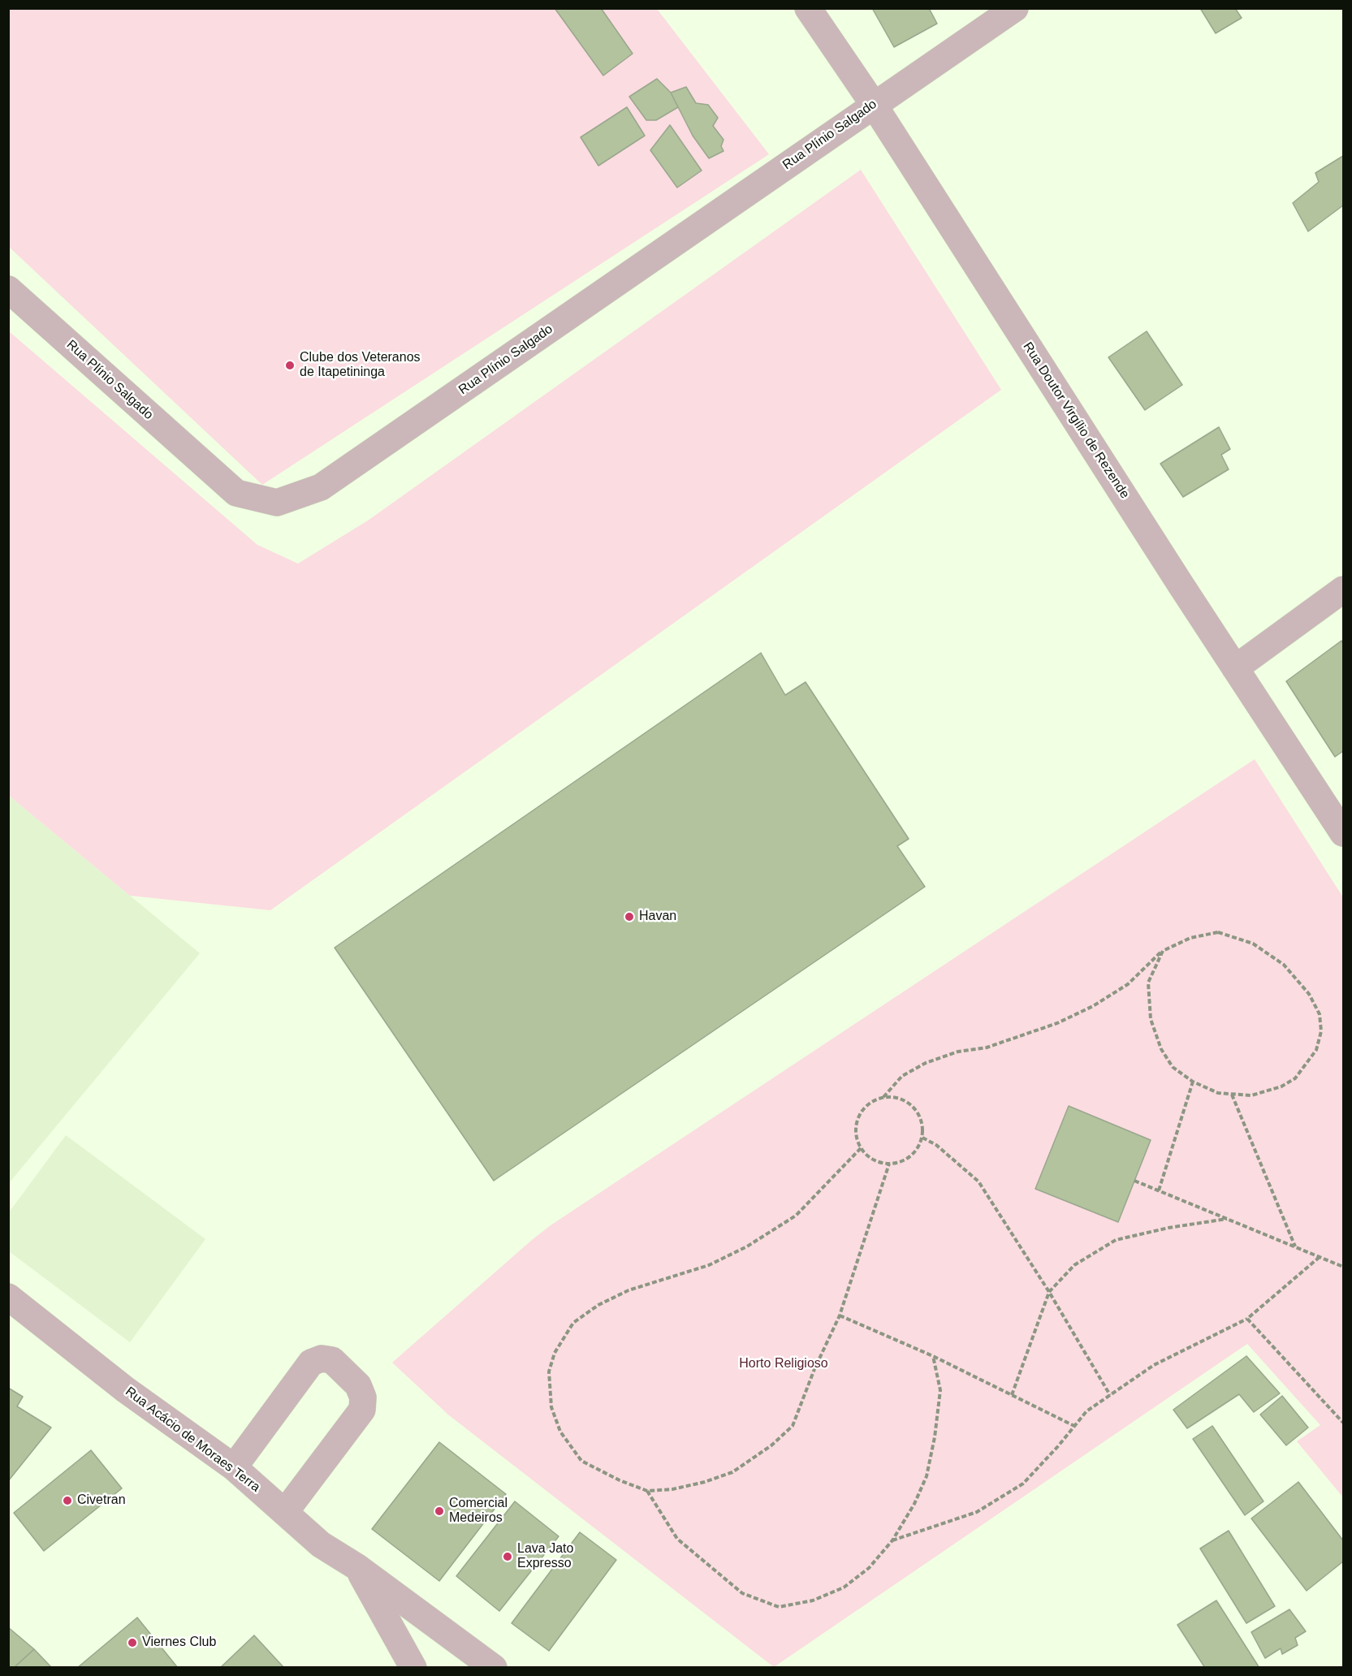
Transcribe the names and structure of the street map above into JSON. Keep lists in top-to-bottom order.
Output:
{
  "streets": {
    "street": ["Rua Plínio Salgado", "Rua Doutor Virgílio de Rezende", "Rua Acácio de Moraes Terra"]
  },
  "crossings": [
    ["Rua Plínio Salgado", "Rua Doutor Virgílio de Rezende"]
  ],
  "parks": ["Horto Religioso"],
  "places": [
    "Clube dos Veteranos de Itapetininga",
    "Havan",
    "Civetran",
    "Comercial Medeiros",
    "Lava Jato Expresso",
    "Viernes Club"
  ]
}
